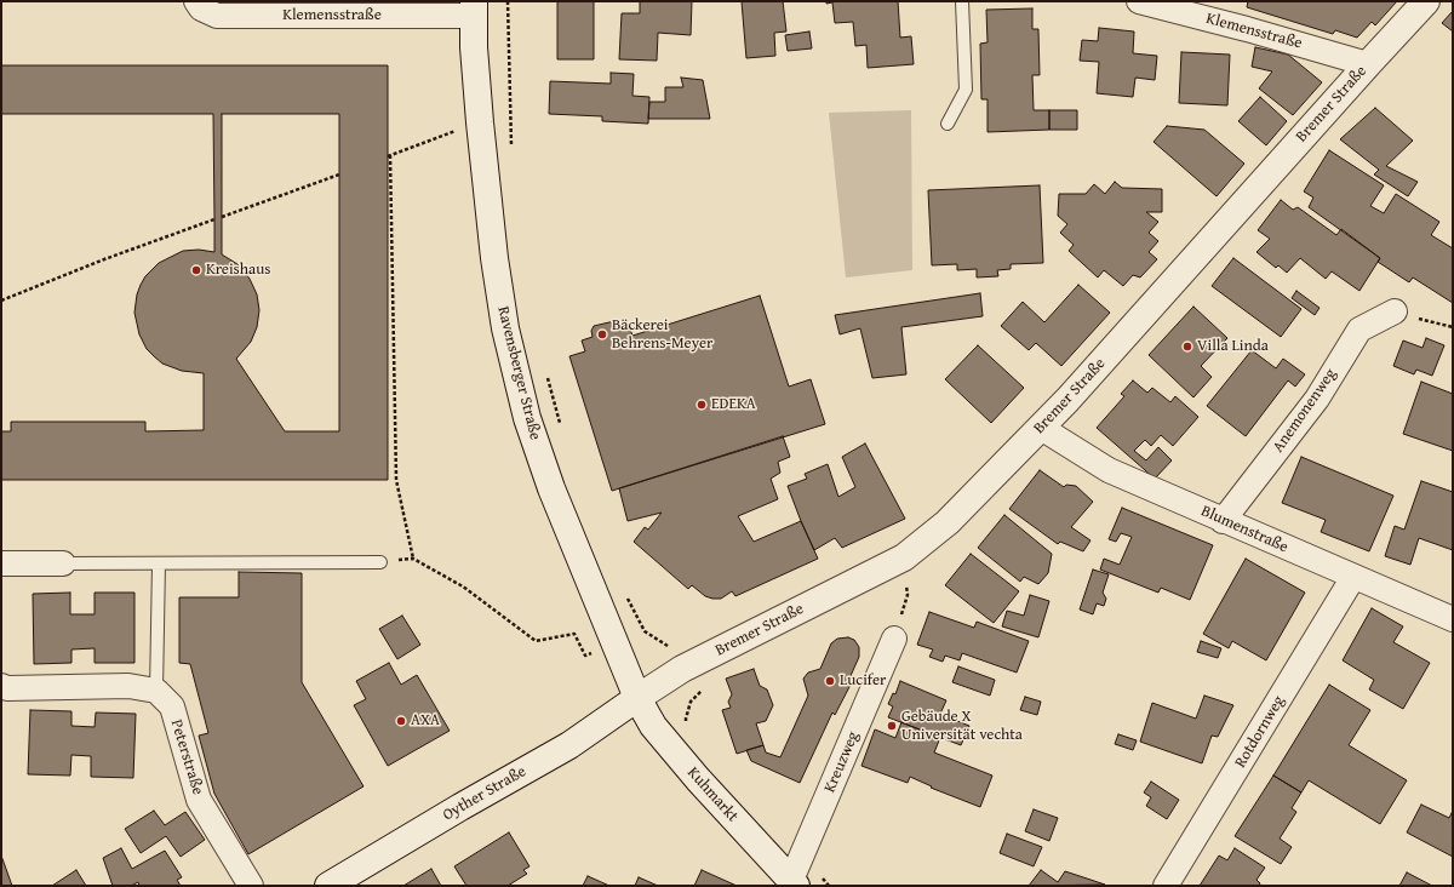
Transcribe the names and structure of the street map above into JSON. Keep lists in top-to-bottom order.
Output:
{
  "streets": {
    "main road": [
      "Bremer Straße",
      "Ravensberger Straße",
      "Oyther Straße",
      "Kuhmarkt"
    ],
    "street": [
      "Klemensstraße",
      "Anemonenweg",
      "Blumenstraße",
      "Rotdornweg",
      "Peterstraße",
      "Kreuzweg"
    ]
  },
  "crossings": [
    ["Klemensstraße", "Bremer Straße"],
    ["Klemensstraße", "Ravensberger Straße"],
    ["Bremer Straße", "Ravensberger Straße"],
    ["Bremer Straße", "Blumenstraße"],
    ["Bremer Straße", "Oyther Straße"],
    ["Bremer Straße", "Kuhmarkt"],
    ["Ravensberger Straße", "Oyther Straße"],
    ["Ravensberger Straße", "Kuhmarkt"],
    ["Anemonenweg", "Blumenstraße"],
    ["Blumenstraße", "Rotdornweg"],
    ["Kreuzweg", "Kuhmarkt"],
    ["Oyther Straße", "Kuhmarkt"]
  ],
  "places": [
    "Kreishaus",
    "Bäckerei Behrens-Meyer",
    "Villa Linda",
    "EDEKA",
    "Lucifer",
    "AXA",
    "Gebäude X Universität vechta"
  ]
}
